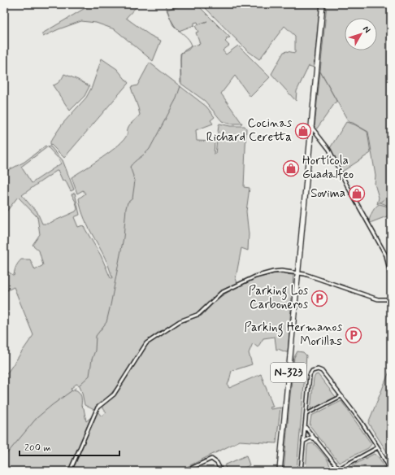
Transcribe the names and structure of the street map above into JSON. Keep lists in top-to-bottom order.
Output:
{
  "streets": {
    "highway": ["N-323"]
  },
  "places": {
    "shop": ["Cocinas Richard Ceretta", "Hortícola Guadalfeo", "Sovima"],
    "parking": ["Parking Los Carboneros", "Parking Hermanos Morillas"]
  },
  "scale_bar": "200 m",
  "north": "top right"
}
